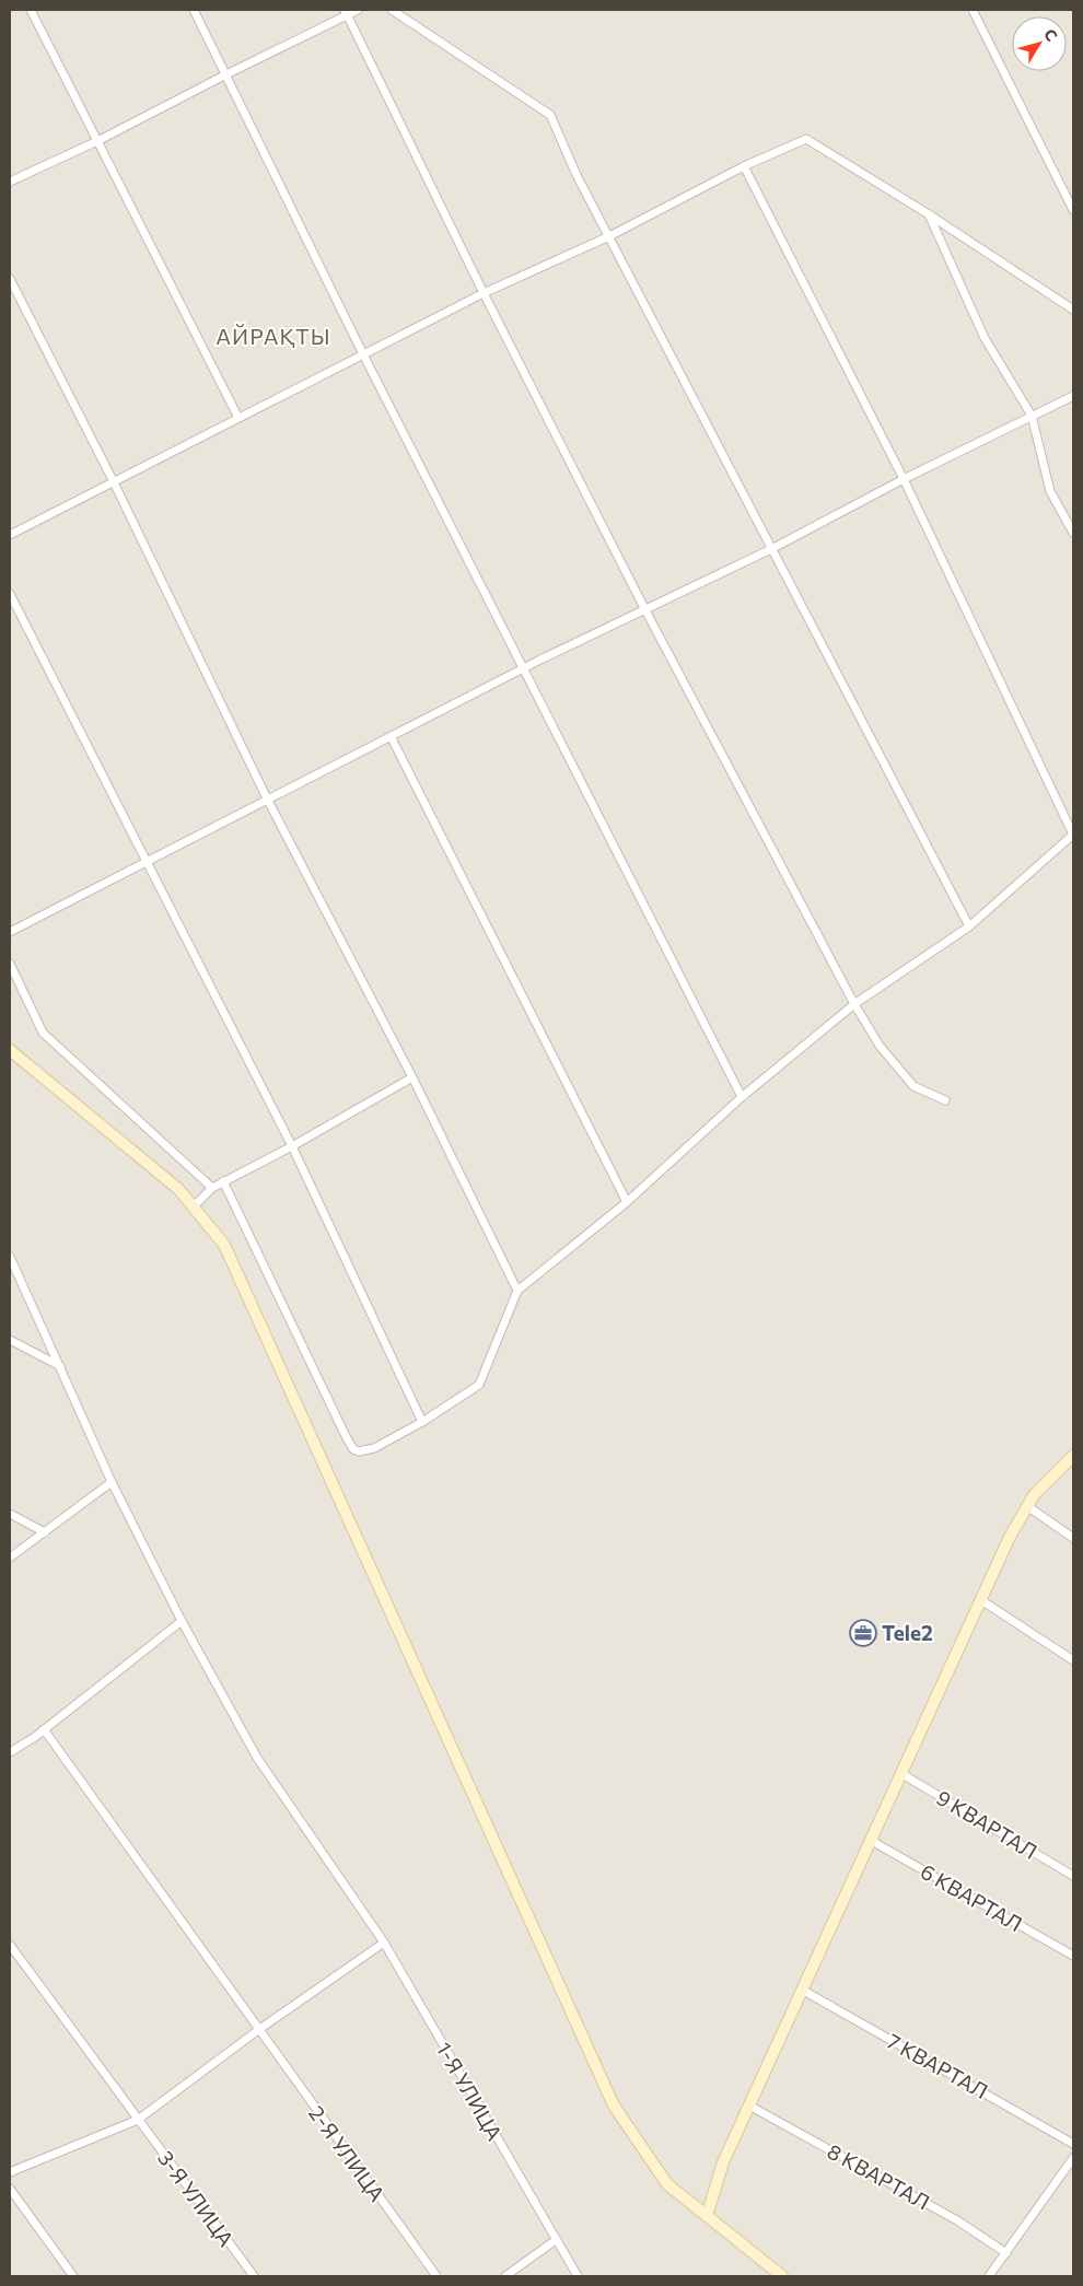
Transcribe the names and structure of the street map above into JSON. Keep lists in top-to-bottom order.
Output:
{
  "streets": {
    "street": [
      "9 КВАРТАЛ",
      "6 КВАРТАЛ",
      "7 КВАРТАЛ",
      "1-Я УЛИЦА",
      "2-Я УЛИЦА",
      "8 КВАРТАЛ",
      "3-Я УЛИЦА"
    ]
  },
  "districts": ["АЙРАҚТЫ"],
  "places": {
    "office": ["Tele2"]
  },
  "north": "top right"
}
